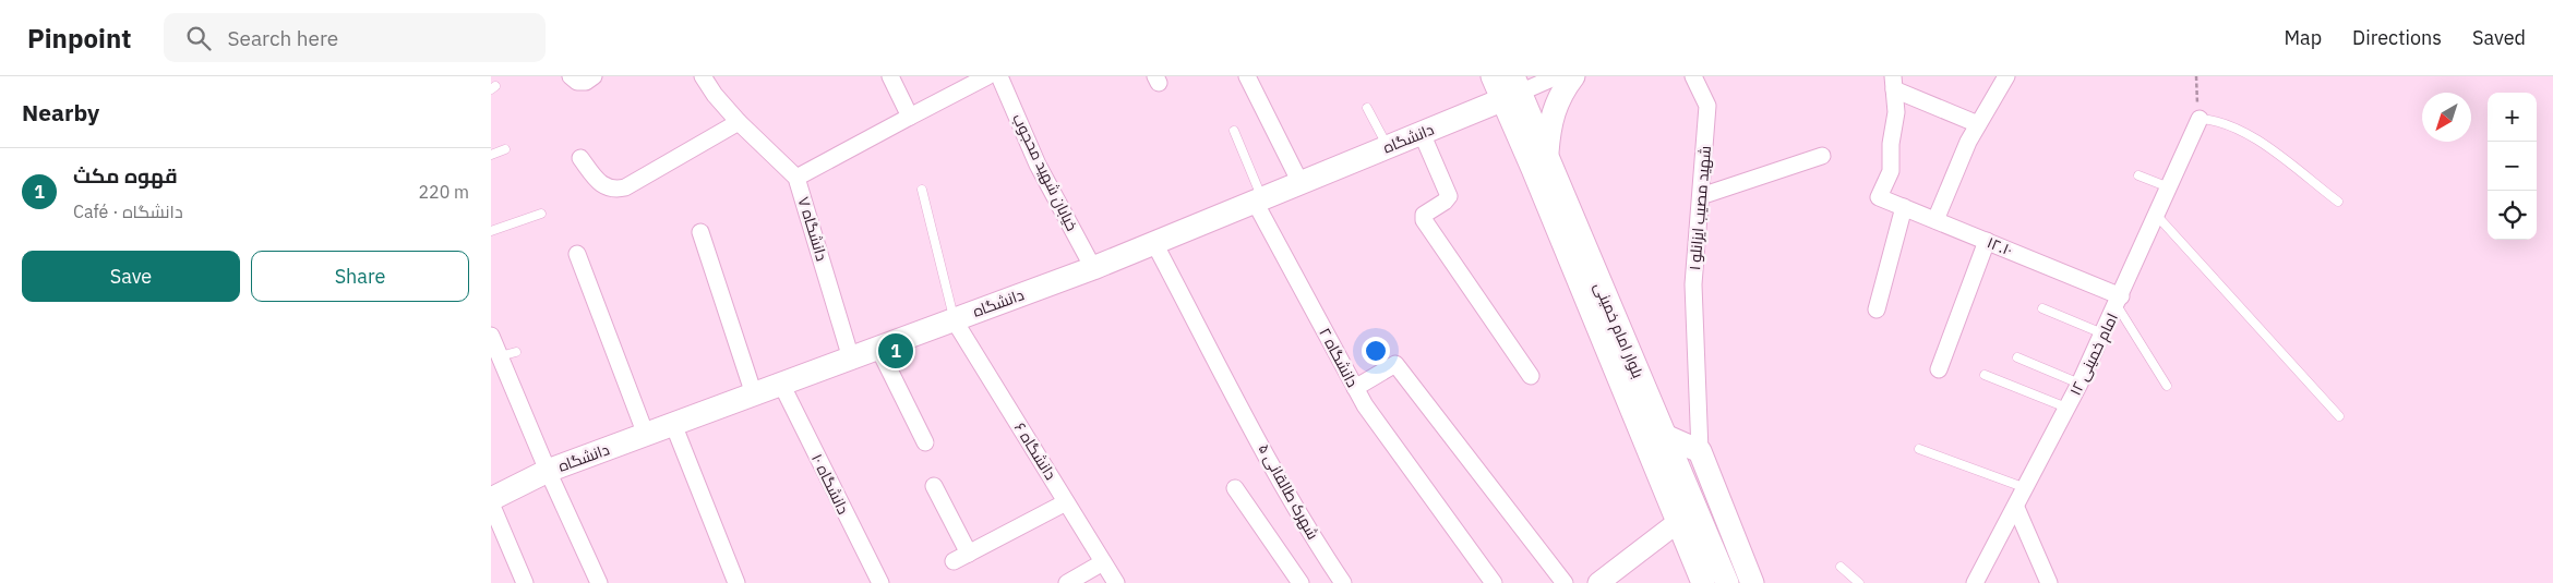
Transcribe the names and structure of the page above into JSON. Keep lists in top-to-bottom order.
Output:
{
  "streets": {
    "main road": ["دانشگاه", "بلوار امام خمینی"],
    "street": [
      "خیابان شهید محجوب",
      "شهید مصیب ایزانلو ۱",
      "دانشگاه ۷",
      "۱۲.۱۰",
      "امام خمینی ۱۲",
      "دانشگاه ۲",
      "دانشگاه ۶",
      "دانشگاه ۱۰",
      "شهرک طالقانی ۵"
    ]
  },
  "crossings": [
    ["دانشگاه", "خیابان شهید محجوب"],
    ["دانشگاه", "دانشگاه ۷"],
    ["دانشگاه", "بلوار امام خمینی"],
    ["دانشگاه", "دانشگاه ۲"],
    ["دانشگاه", "دانشگاه ۶"],
    ["دانشگاه", "دانشگاه ۱۰"],
    ["دانشگاه", "شهرک طالقانی ۵"],
    ["۱۲.۱۰", "امام خمینی ۱۲"]
  ],
  "north": "bottom left",
  "page": {
    "header": "Pinpoint",
    "search": "Search here",
    "nav": ["Map", "Directions", "Saved"],
    "heading": "Nearby",
    "map_buttons": ["+", "−"],
    "list": [
      {
        "mark": "1",
        "name": "قهوه مکث",
        "note": "Café · دانشگاه",
        "value": "220 m"
      }
    ],
    "buttons": ["Save", "Share"],
    "pins": "1"
  }
}
